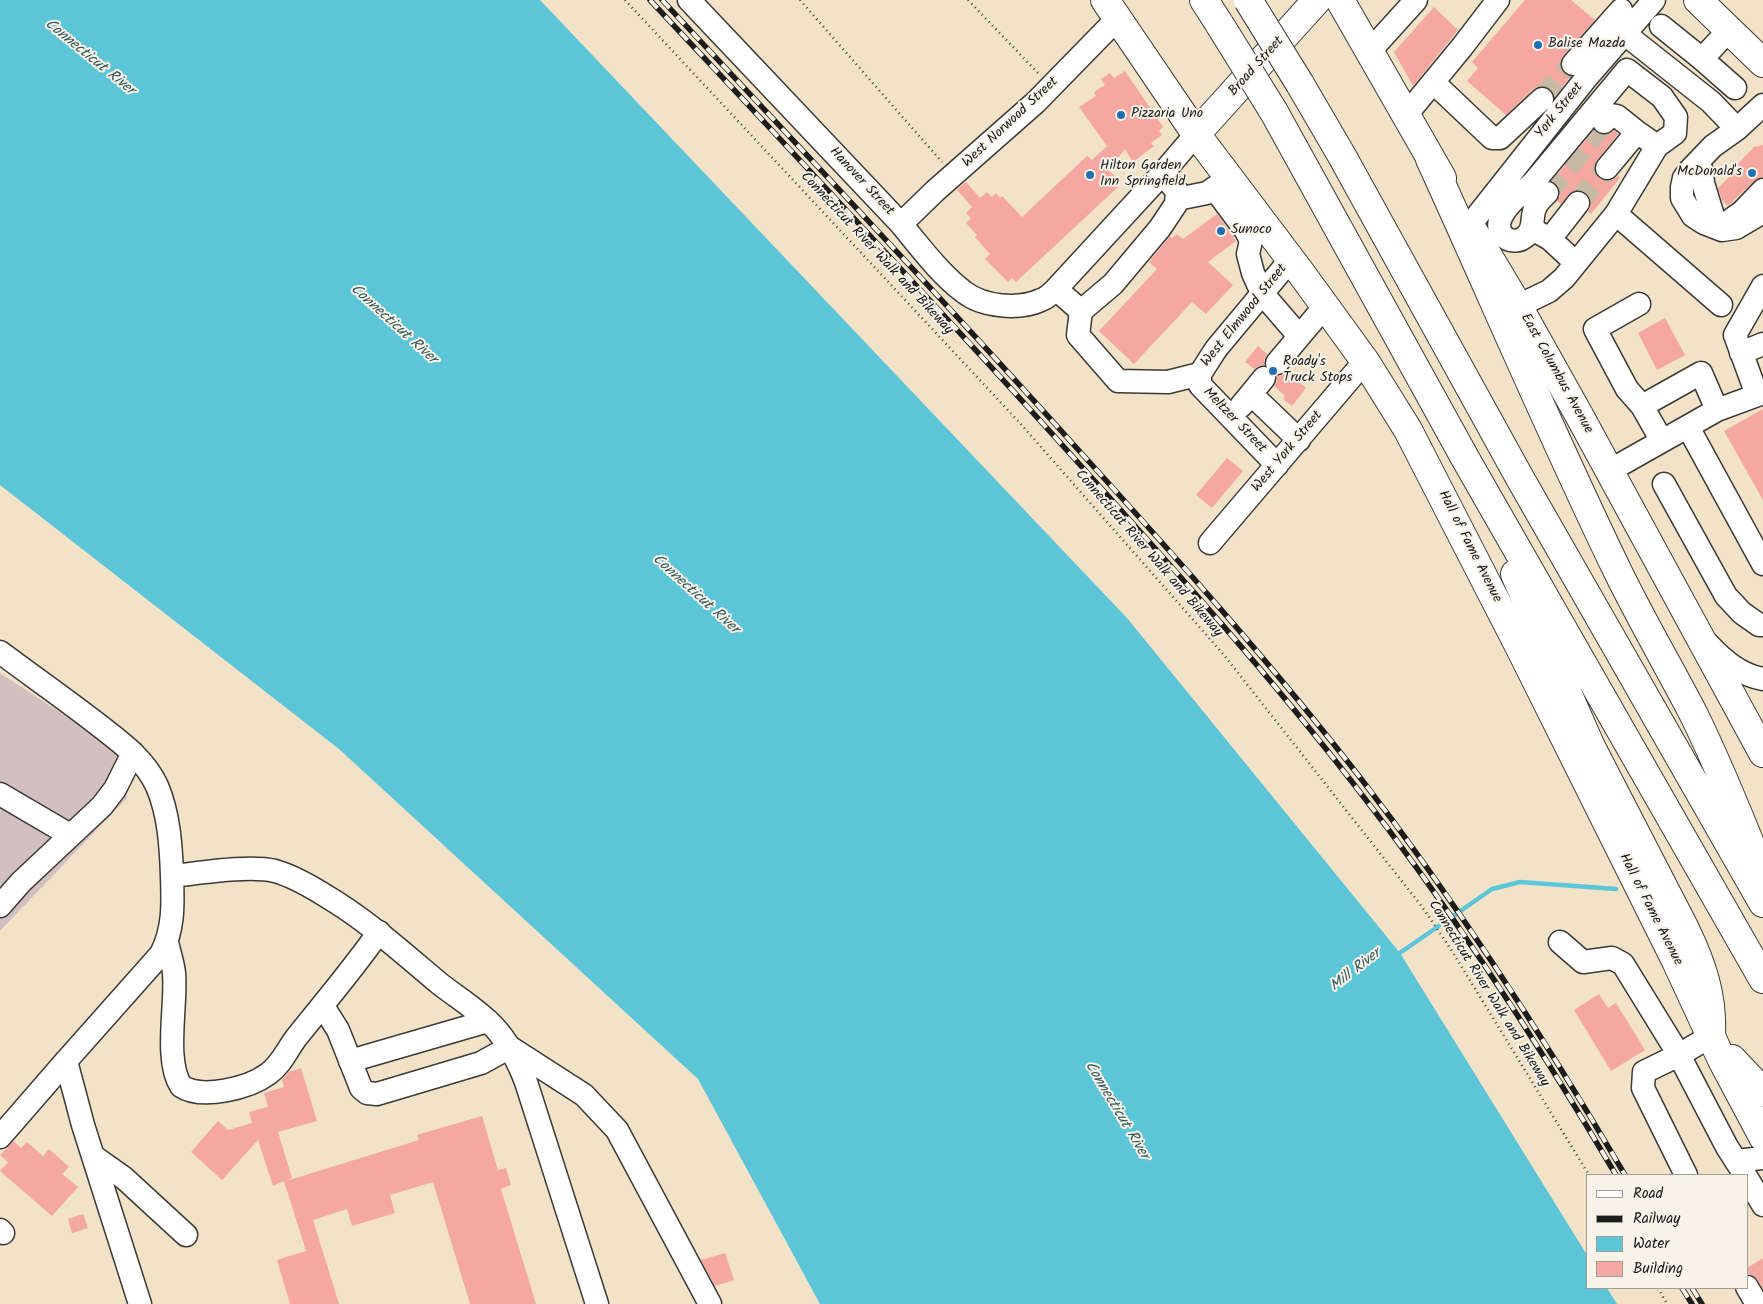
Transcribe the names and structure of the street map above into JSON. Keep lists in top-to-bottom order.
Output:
{
  "streets": {
    "main road": ["Broad Street", "East Columbus Avenue", "Hall of Fame Avenue"],
    "street": [
      "York Street",
      "West Norwood Street",
      "Hanover Street",
      "West Elmwood Street",
      "Meltzer Street",
      "West York Street"
    ],
    "path": ["Connecticut River Walk and Bikeway"]
  },
  "crossings": [
    ["Broad Street", "Hanover Street"],
    ["Broad Street", "Hall of Fame Avenue"],
    ["York Street", "East Columbus Avenue"],
    ["West Norwood Street", "Hanover Street"],
    ["West Norwood Street", "Hall of Fame Avenue"],
    ["Hanover Street", "Hall of Fame Avenue"],
    ["West Elmwood Street", "Meltzer Street"],
    ["West Elmwood Street", "Hall of Fame Avenue"],
    ["Meltzer Street", "West York Street"],
    ["West York Street", "Hall of Fame Avenue"]
  ],
  "water": ["Connecticut River", "Mill River"],
  "places": [
    "Balise Mazda",
    "Pizzaria Uno",
    "McDonald's",
    "Hilton Garden Inn Springfield",
    "Sunoco",
    "Roady's Truck Stops"
  ],
  "legend": [
    "Road",
    "Railway",
    "Water",
    "Building"
  ]
}
